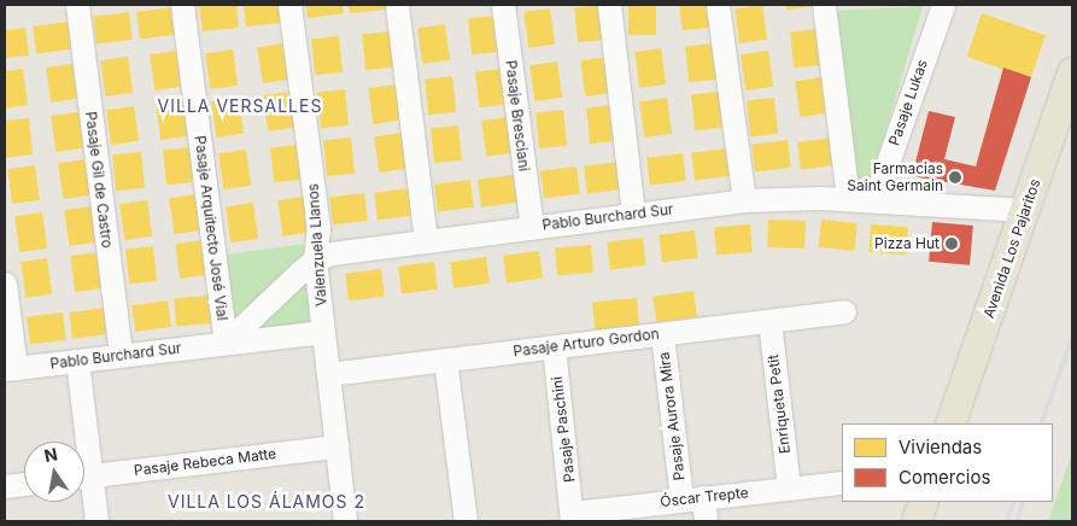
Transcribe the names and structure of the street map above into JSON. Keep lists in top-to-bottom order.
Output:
{
  "streets": {
    "main road": ["Avenida Los Pajaritos"],
    "street": [
      "Pasaje Lukas",
      "Pasaje Bresciani",
      "Pasaje Gil de Castro",
      "Pablo Burchard Sur",
      "Pasaje Arquitecto José Vial",
      "Valenzuela Llanos",
      "Pasaje Arturo Gordon",
      "Enriqueta Petit",
      "Pasaje Aurora Mira",
      "Pasaje Paschini",
      "Pasaje Rebeca Matte",
      "Óscar Trepte"
    ]
  },
  "crossings": [
    ["Pasaje Lukas", "Pablo Burchard Sur"],
    ["Pasaje Bresciani", "Pablo Burchard Sur"],
    ["Pasaje Gil de Castro", "Pablo Burchard Sur"],
    ["Pablo Burchard Sur", "Pasaje Arquitecto José Vial"],
    ["Pablo Burchard Sur", "Valenzuela Llanos"],
    ["Pablo Burchard Sur", "Avenida Los Pajaritos"],
    ["Valenzuela Llanos", "Pasaje Arturo Gordon"],
    ["Valenzuela Llanos", "Pasaje Rebeca Matte"],
    ["Pasaje Arturo Gordon", "Enriqueta Petit"],
    ["Pasaje Arturo Gordon", "Pasaje Aurora Mira"],
    ["Pasaje Arturo Gordon", "Pasaje Paschini"],
    ["Enriqueta Petit", "Óscar Trepte"],
    ["Pasaje Aurora Mira", "Óscar Trepte"],
    ["Pasaje Paschini", "Óscar Trepte"]
  ],
  "districts": ["VILLA VERSALLES", "VILLA LOS ÁLAMOS 2"],
  "places": ["Farmacias Saint Germain", "Pizza Hut"],
  "legend": ["Viviendas", "Comercios"],
  "north": "top"
}
